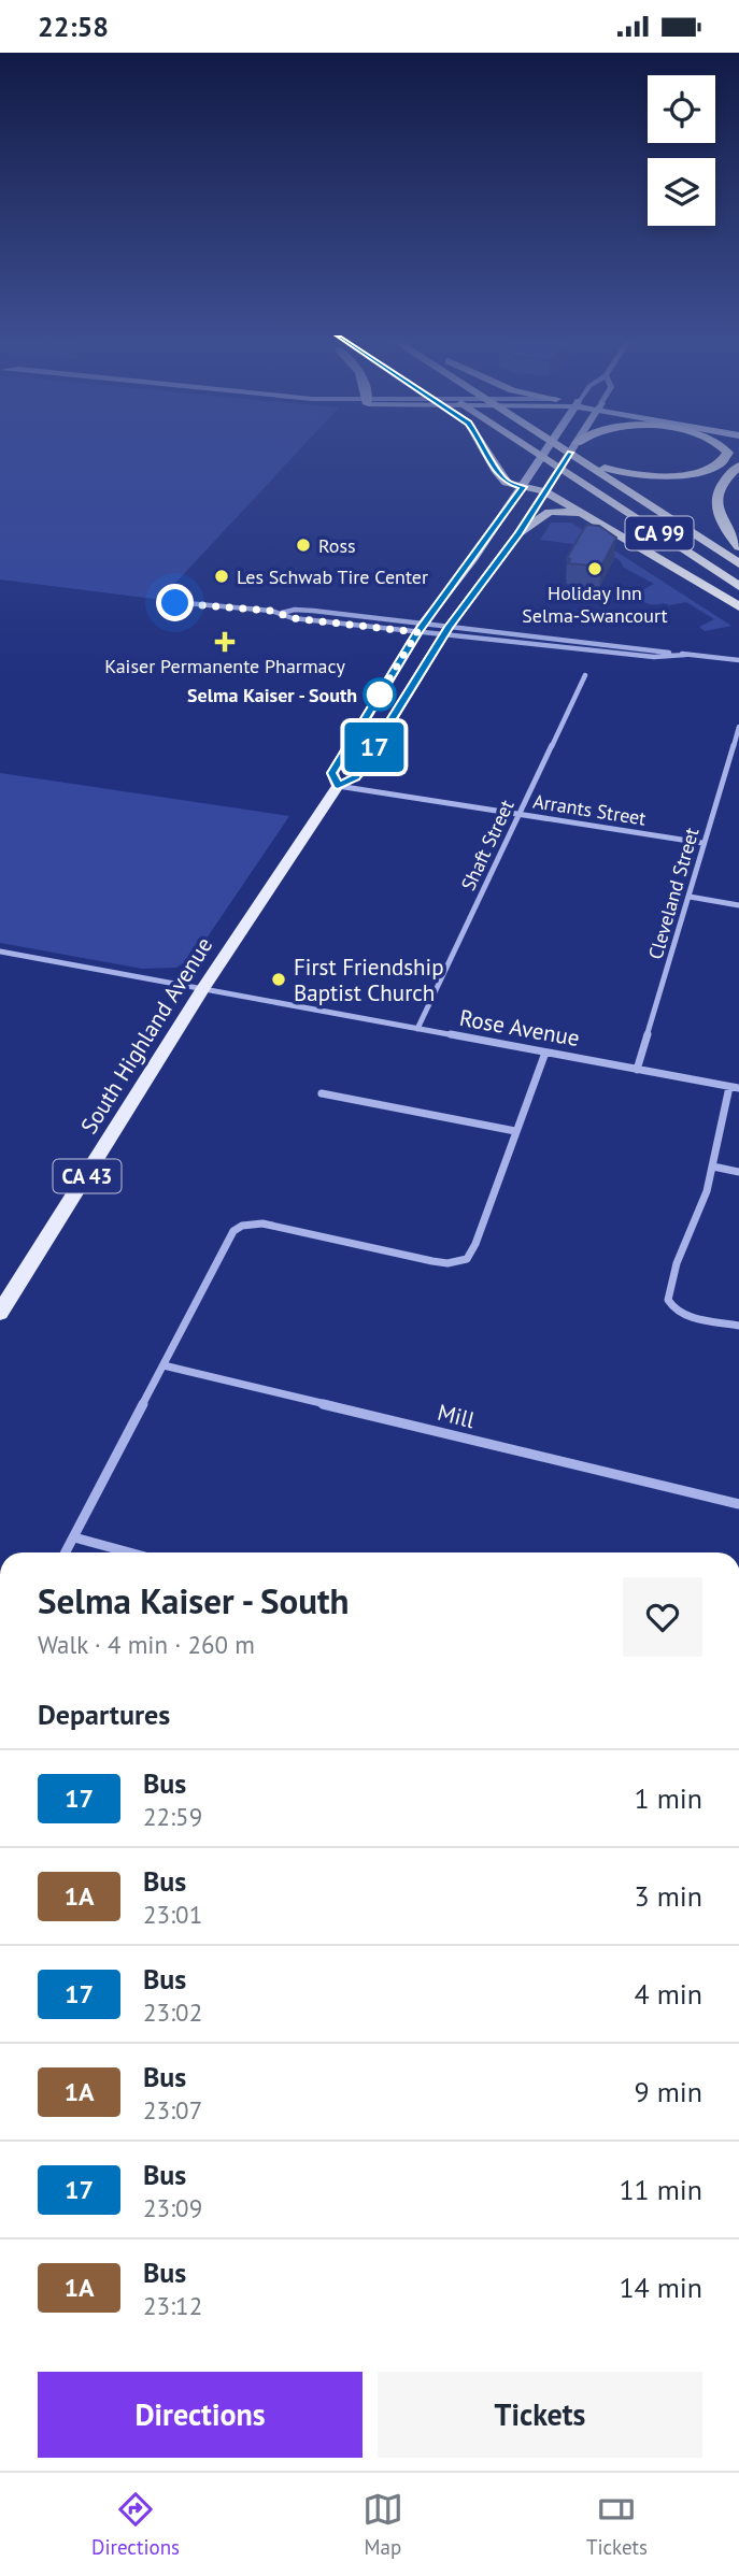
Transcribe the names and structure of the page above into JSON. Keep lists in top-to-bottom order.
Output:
{
  "streets": {
    "highway": ["CA 99"],
    "main road": ["South Highland Avenue", "CA 43"],
    "street": [
      "Arrants Street",
      "Shaft Street",
      "Cleveland Street",
      "Rose Avenue",
      "Mill"
    ]
  },
  "crossings": [
    ["Arrants Street", "Shaft Street"],
    ["Arrants Street", "Cleveland Street"],
    ["Arrants Street", "South Highland Avenue"],
    ["Shaft Street", "Rose Avenue"],
    ["Cleveland Street", "Rose Avenue"],
    ["Rose Avenue", "South Highland Avenue"],
    ["South Highland Avenue", "CA 43"]
  ],
  "places": {
    "other": [
      "Ross",
      "Holiday Inn Selma-Swancourt",
      "Les Schwab Tire Center",
      "Selma Kaiser - South",
      "First Friendship Baptist Church"
    ],
    "health": ["Kaiser Permanente Pharmacy"]
  },
  "lines": ["bus line 17"],
  "page": {
    "status": "22:58",
    "on_map": "17",
    "heading": [
      ["Selma Kaiser - South", "Walk · 4 min · 260 m"],
      "Departures"
    ],
    "list": [
      {
        "mark": "17",
        "name": "Bus",
        "note": "22:59",
        "value": "1 min"
      },
      {
        "mark": "1A",
        "name": "Bus",
        "note": "23:01",
        "value": "3 min"
      },
      {
        "mark": "17",
        "name": "Bus",
        "note": "23:02",
        "value": "4 min"
      },
      {
        "mark": "1A",
        "name": "Bus",
        "note": "23:07",
        "value": "9 min"
      },
      {
        "mark": "17",
        "name": "Bus",
        "note": "23:09",
        "value": "11 min"
      },
      {
        "mark": "1A",
        "name": "Bus",
        "note": "23:12",
        "value": "14 min"
      }
    ],
    "buttons": ["Directions", "Tickets"],
    "tabs": ["Directions", "Map", "Tickets"]
  }
}
